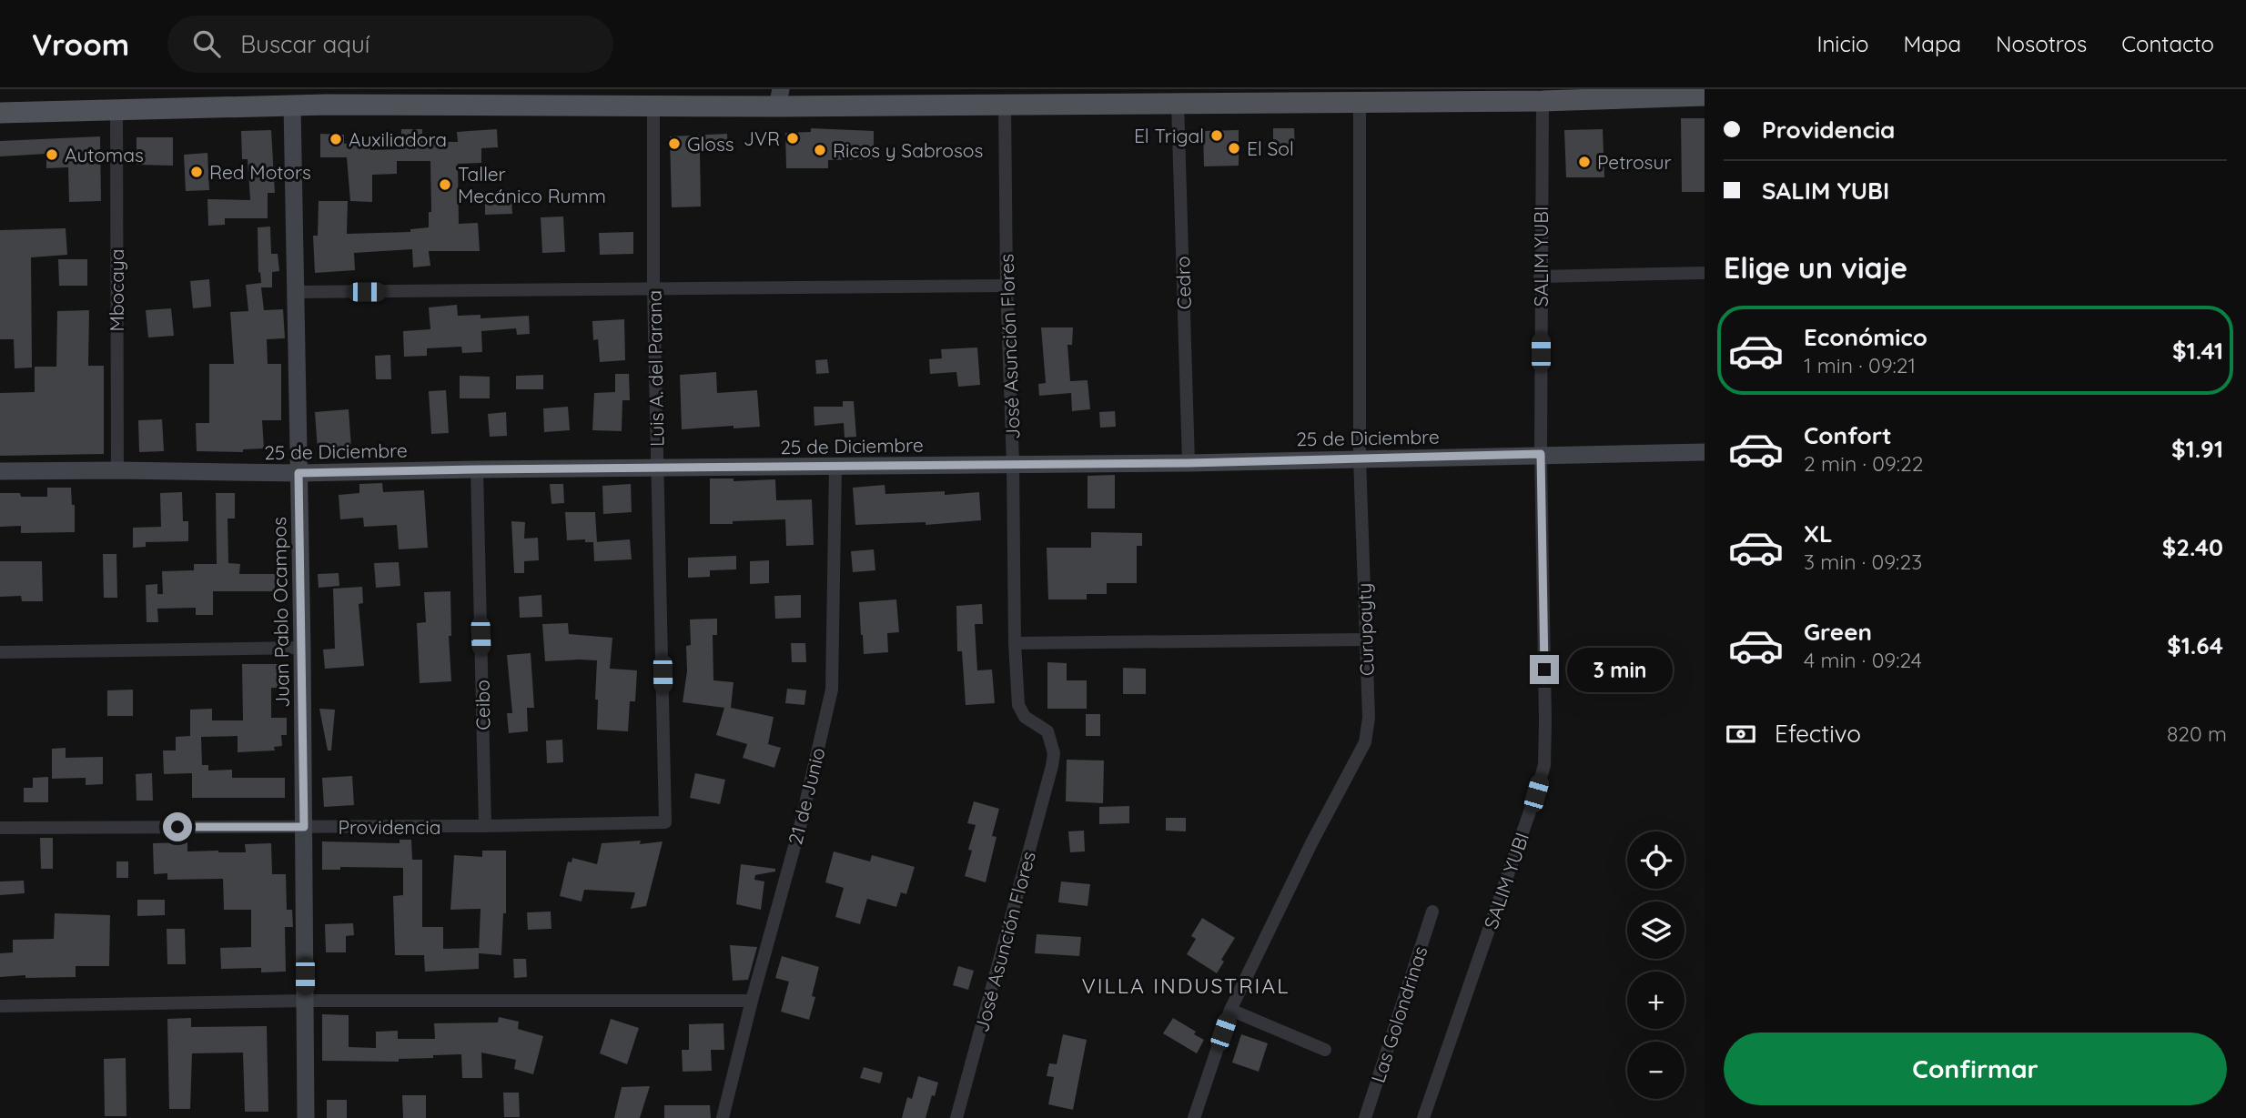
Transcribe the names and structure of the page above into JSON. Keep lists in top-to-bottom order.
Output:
{
  "streets": {
    "street": [
      "SALIM YUBI",
      "Cedro",
      "Mbocaya",
      "José Asunción Flores",
      "Luis A. del Parana",
      "25 de Diciembre",
      "Juan Pablo Ocampos",
      "Curupayty",
      "Ceibo",
      "21 de Junio",
      "Providencia",
      "Las Golondrinas"
    ]
  },
  "crossings": [
    ["SALIM YUBI", "25 de Diciembre"],
    ["Cedro", "25 de Diciembre"],
    ["Mbocaya", "25 de Diciembre"],
    ["José Asunción Flores", "25 de Diciembre"],
    ["Luis A. del Parana", "25 de Diciembre"],
    ["Luis A. del Parana", "Providencia"],
    ["25 de Diciembre", "Juan Pablo Ocampos"],
    ["25 de Diciembre", "Curupayty"],
    ["25 de Diciembre", "Ceibo"],
    ["25 de Diciembre", "21 de Junio"],
    ["Juan Pablo Ocampos", "Providencia"],
    ["Ceibo", "Providencia"]
  ],
  "districts": ["VILLA INDUSTRIAL"],
  "places": [
    "El Trigal",
    "JVR",
    "Auxiliadora",
    "Gloss",
    "El Sol",
    "Ricos y Sabrosos",
    "Automas",
    "Petrosur",
    "Red Motors",
    "Taller Mecánico Rumm"
  ],
  "page": {
    "header": "Vroom",
    "search": "Buscar aquí",
    "nav": [
      "Inicio",
      "Mapa",
      "Nosotros",
      "Contacto"
    ],
    "banner": ["Providencia", "SALIM YUBI"],
    "heading": "Elige un viaje",
    "list": [
      {
        "name": "Económico",
        "note": "1 min · 09:21",
        "value": "$1.41"
      },
      {
        "name": "Confort",
        "note": "2 min · 09:22",
        "value": "$1.91"
      },
      {
        "name": "XL",
        "note": "3 min · 09:23",
        "value": "$2.40"
      },
      {
        "name": "Green",
        "note": "4 min · 09:24",
        "value": "$1.64"
      }
    ],
    "bubble": "3 min",
    "pay": ["Efectivo", "820 m"],
    "map_buttons": ["+", "−"],
    "buttons": "Confirmar"
  }
}
